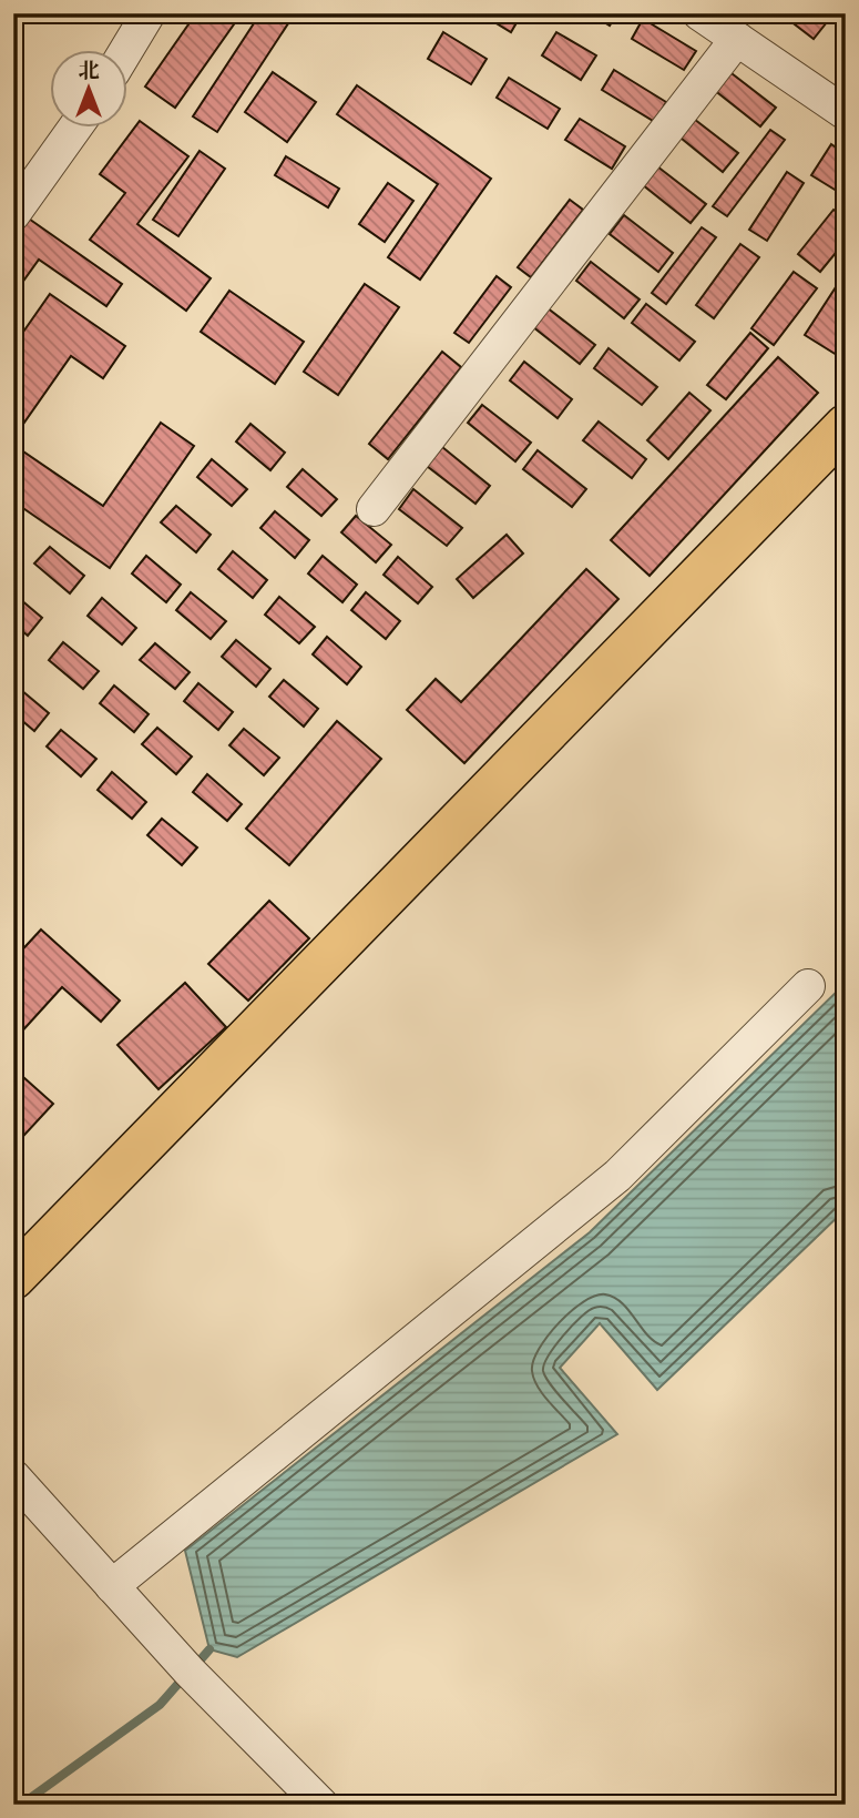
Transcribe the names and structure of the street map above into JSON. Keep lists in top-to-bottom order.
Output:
{
  "north": "top"
}
